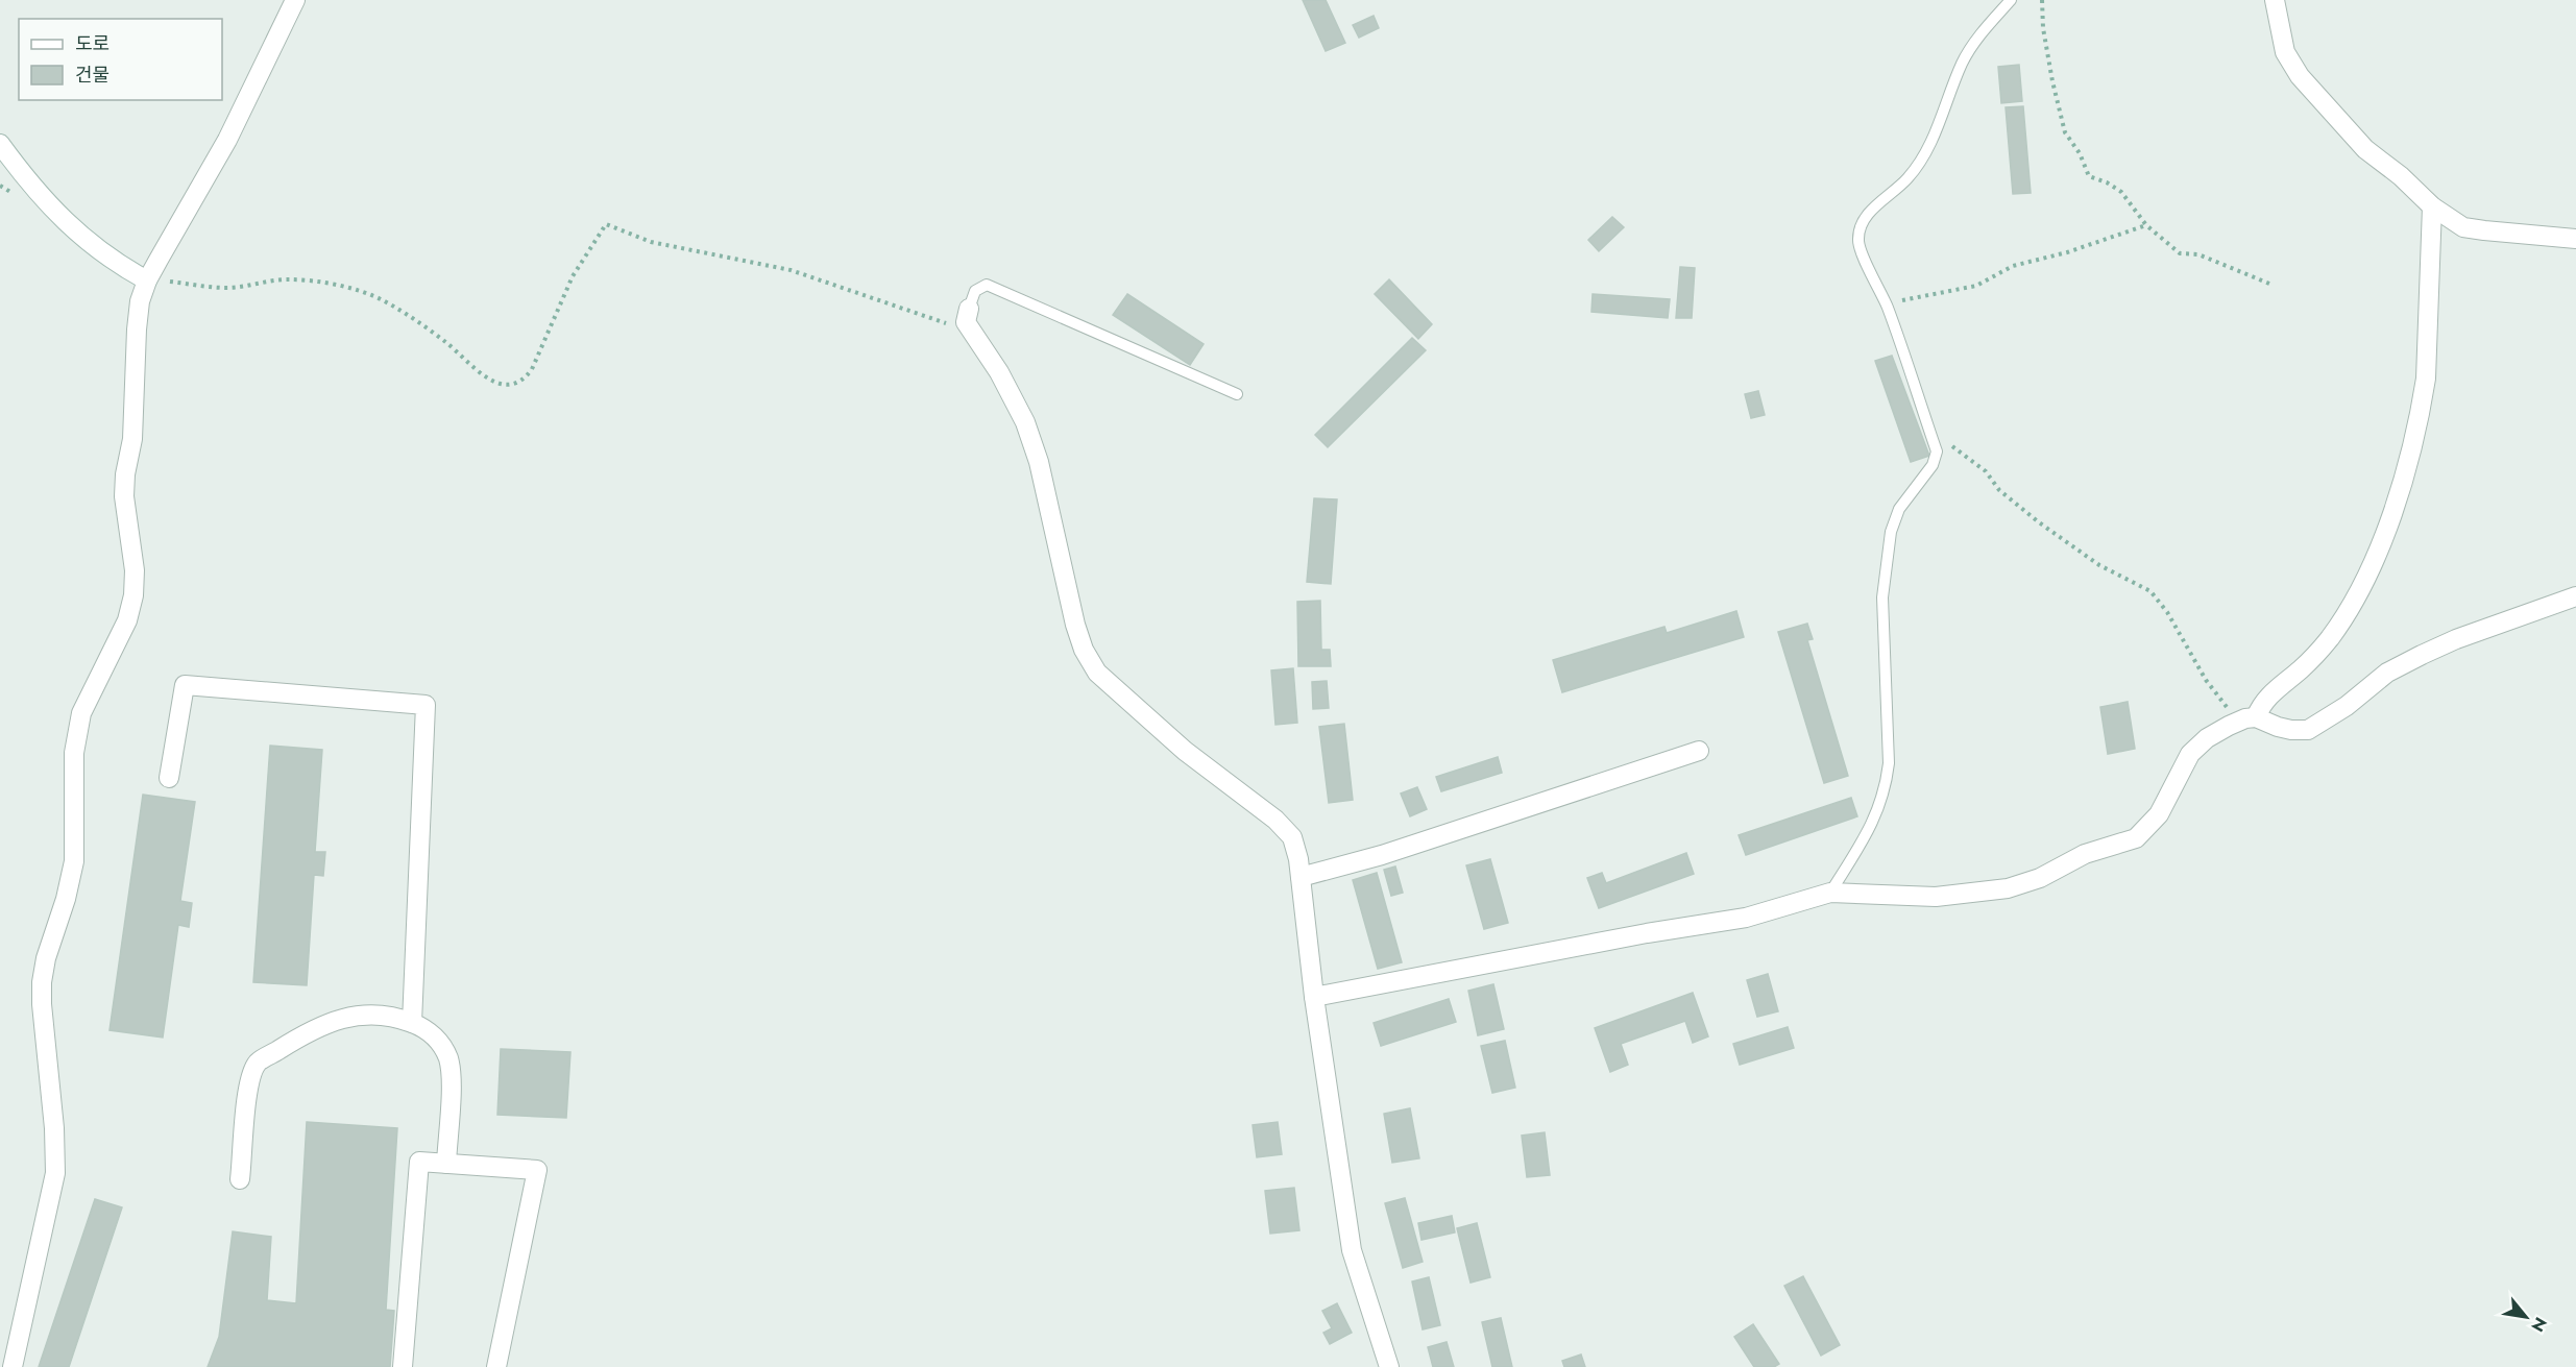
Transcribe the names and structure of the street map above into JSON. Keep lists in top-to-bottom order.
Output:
{
  "legend": ["도로", "건물"],
  "north": "bottom right"
}
